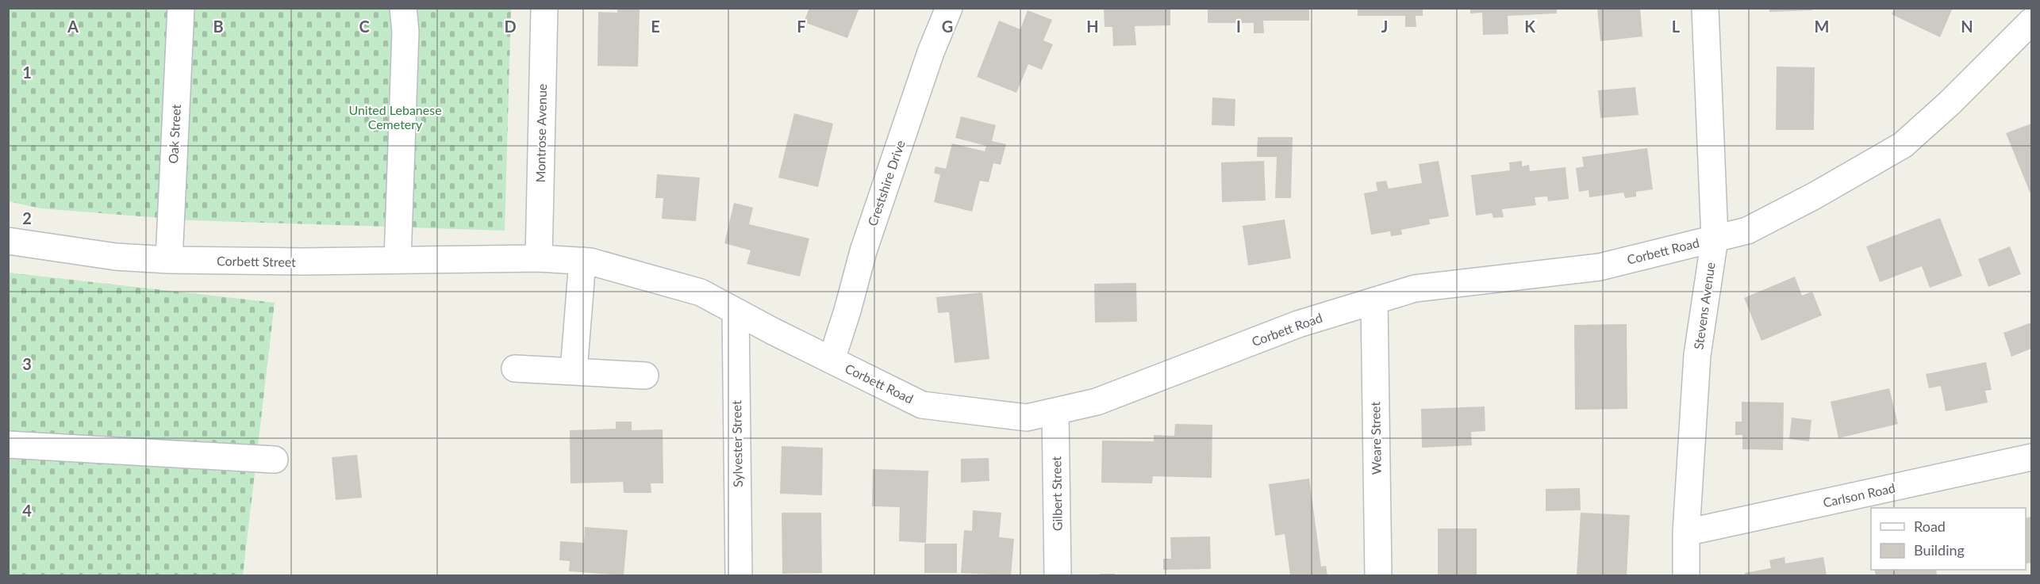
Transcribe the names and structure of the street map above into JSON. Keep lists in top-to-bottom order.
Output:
{
  "streets": {
    "street": [
      "Montrose Avenue",
      "Oak Street",
      "Crestshire Drive",
      "Corbett Road",
      "Corbett Street",
      "Stevens Avenue",
      "Weare Street",
      "Sylvester Street",
      "Gilbert Street",
      "Carlson Road"
    ]
  },
  "crossings": [
    ["Montrose Avenue", "Corbett Road"],
    ["Oak Street", "Corbett Street"],
    ["Crestshire Drive", "Corbett Road"],
    ["Corbett Road", "Corbett Street"],
    ["Corbett Road", "Stevens Avenue"],
    ["Corbett Road", "Weare Street"],
    ["Corbett Road", "Sylvester Street"],
    ["Corbett Road", "Gilbert Street"],
    ["Stevens Avenue", "Carlson Road"]
  ],
  "parks": ["United Lebanese Cemetery"],
  "legend": ["Road", "Building"],
  "grid": {
    "columns": [
      "A",
      "B",
      "C",
      "D",
      "E",
      "F",
      "G",
      "H",
      "I",
      "J",
      "K",
      "L",
      "M",
      "N"
    ],
    "rows": [
      "1",
      "2",
      "3",
      "4"
    ]
  }
}
